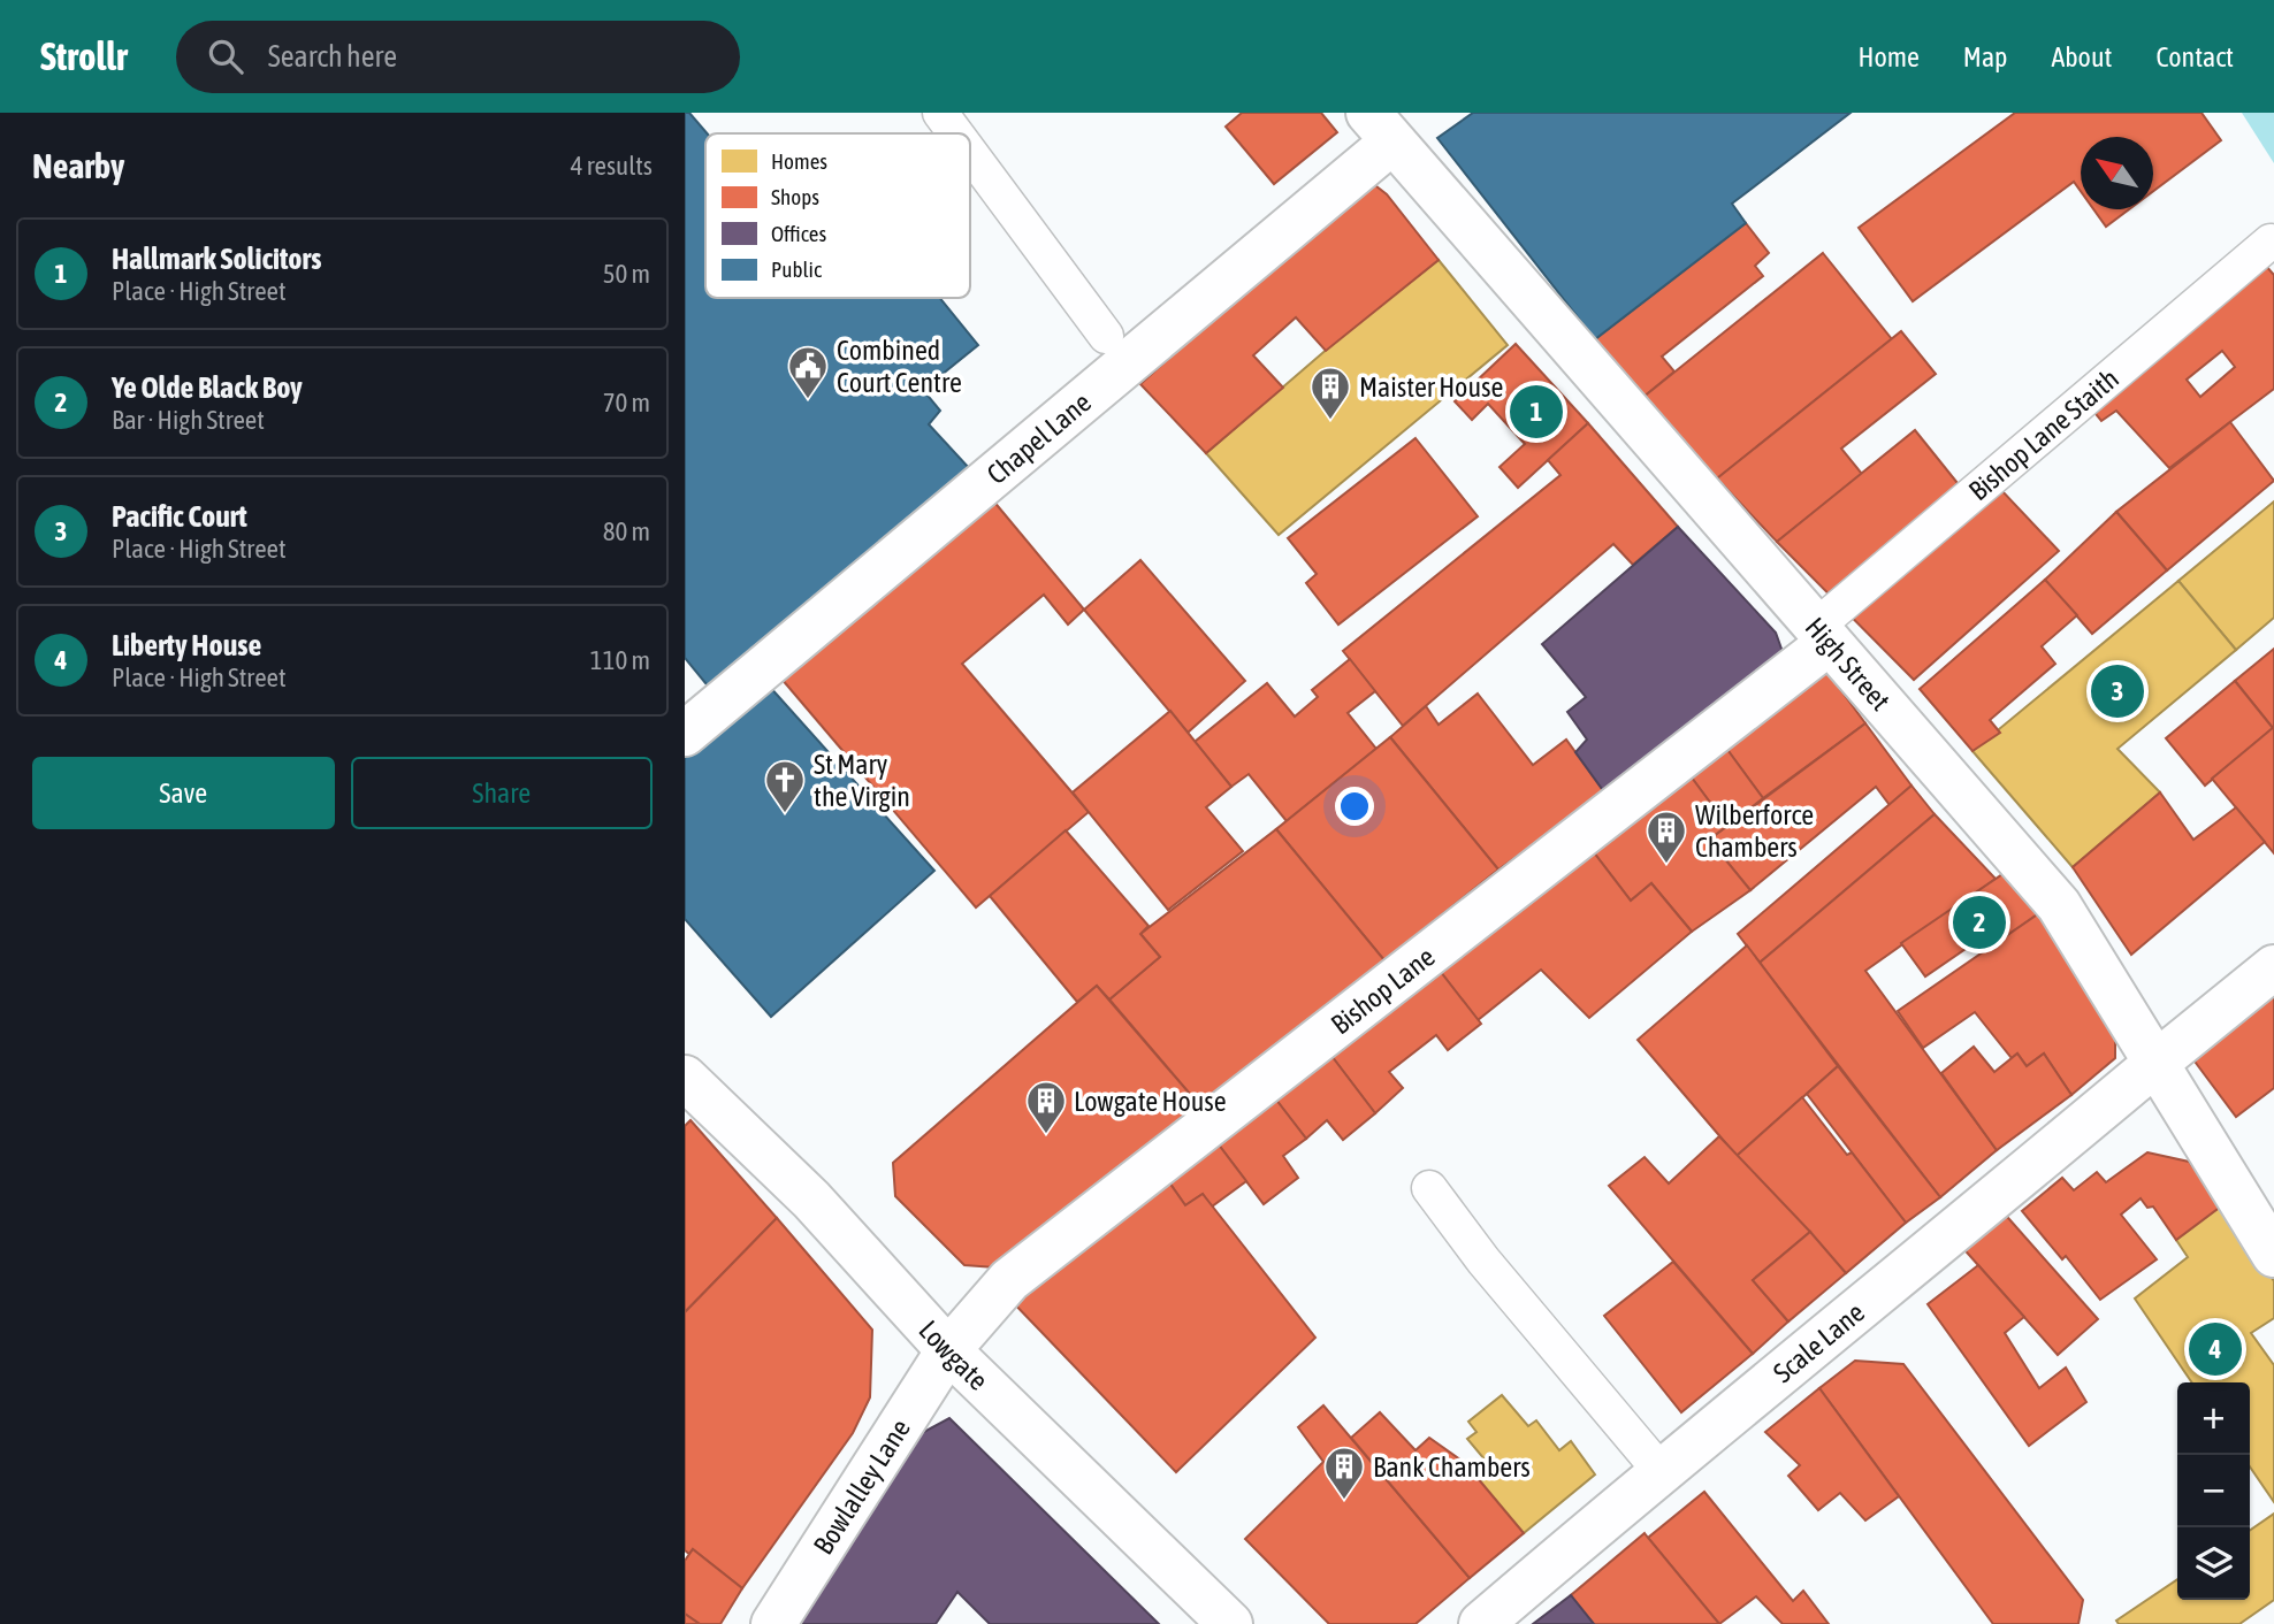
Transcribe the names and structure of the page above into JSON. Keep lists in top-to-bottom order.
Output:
{
  "streets": {
    "street": [
      "Chapel Lane",
      "High Street",
      "Bishop Lane",
      "Scale Lane",
      "Lowgate",
      "Bowlalley Lane"
    ],
    "lane": ["Bishop Lane Staith"]
  },
  "crossings": [
    ["Bishop Lane Staith", "High Street"],
    ["Bishop Lane Staith", "Bishop Lane"],
    ["Chapel Lane", "High Street"],
    ["High Street", "Bishop Lane"],
    ["High Street", "Scale Lane"],
    ["Bishop Lane", "Lowgate"],
    ["Bishop Lane", "Bowlalley Lane"],
    ["Lowgate", "Bowlalley Lane"]
  ],
  "places": {
    "public building": ["Combined Court Centre"],
    "building": [
      "Maister House",
      "Wilberforce Chambers",
      "Lowgate House",
      "Bank Chambers"
    ],
    "church": ["St Mary the Virgin"]
  },
  "legend": [
    "Homes",
    "Shops",
    "Offices",
    "Public"
  ],
  "north": "top left",
  "page": {
    "header": "Strollr",
    "search": "Search here",
    "nav": [
      "Home",
      "Map",
      "About",
      "Contact"
    ],
    "heading": ["Nearby", "4 results"],
    "list": [
      {
        "mark": "1",
        "name": "Hallmark Solicitors",
        "note": "Place · High Street",
        "value": "50 m"
      },
      {
        "mark": "2",
        "name": "Ye Olde Black Boy",
        "note": "Bar · High Street",
        "value": "70 m"
      },
      {
        "mark": "3",
        "name": "Pacific Court",
        "note": "Place · High Street",
        "value": "80 m"
      },
      {
        "mark": "4",
        "name": "Liberty House",
        "note": "Place · High Street",
        "value": "110 m"
      }
    ],
    "pins": [
      "1",
      "3",
      "2",
      "4"
    ],
    "buttons": ["Save", "Share"],
    "map_buttons": ["+", "−"]
  }
}
